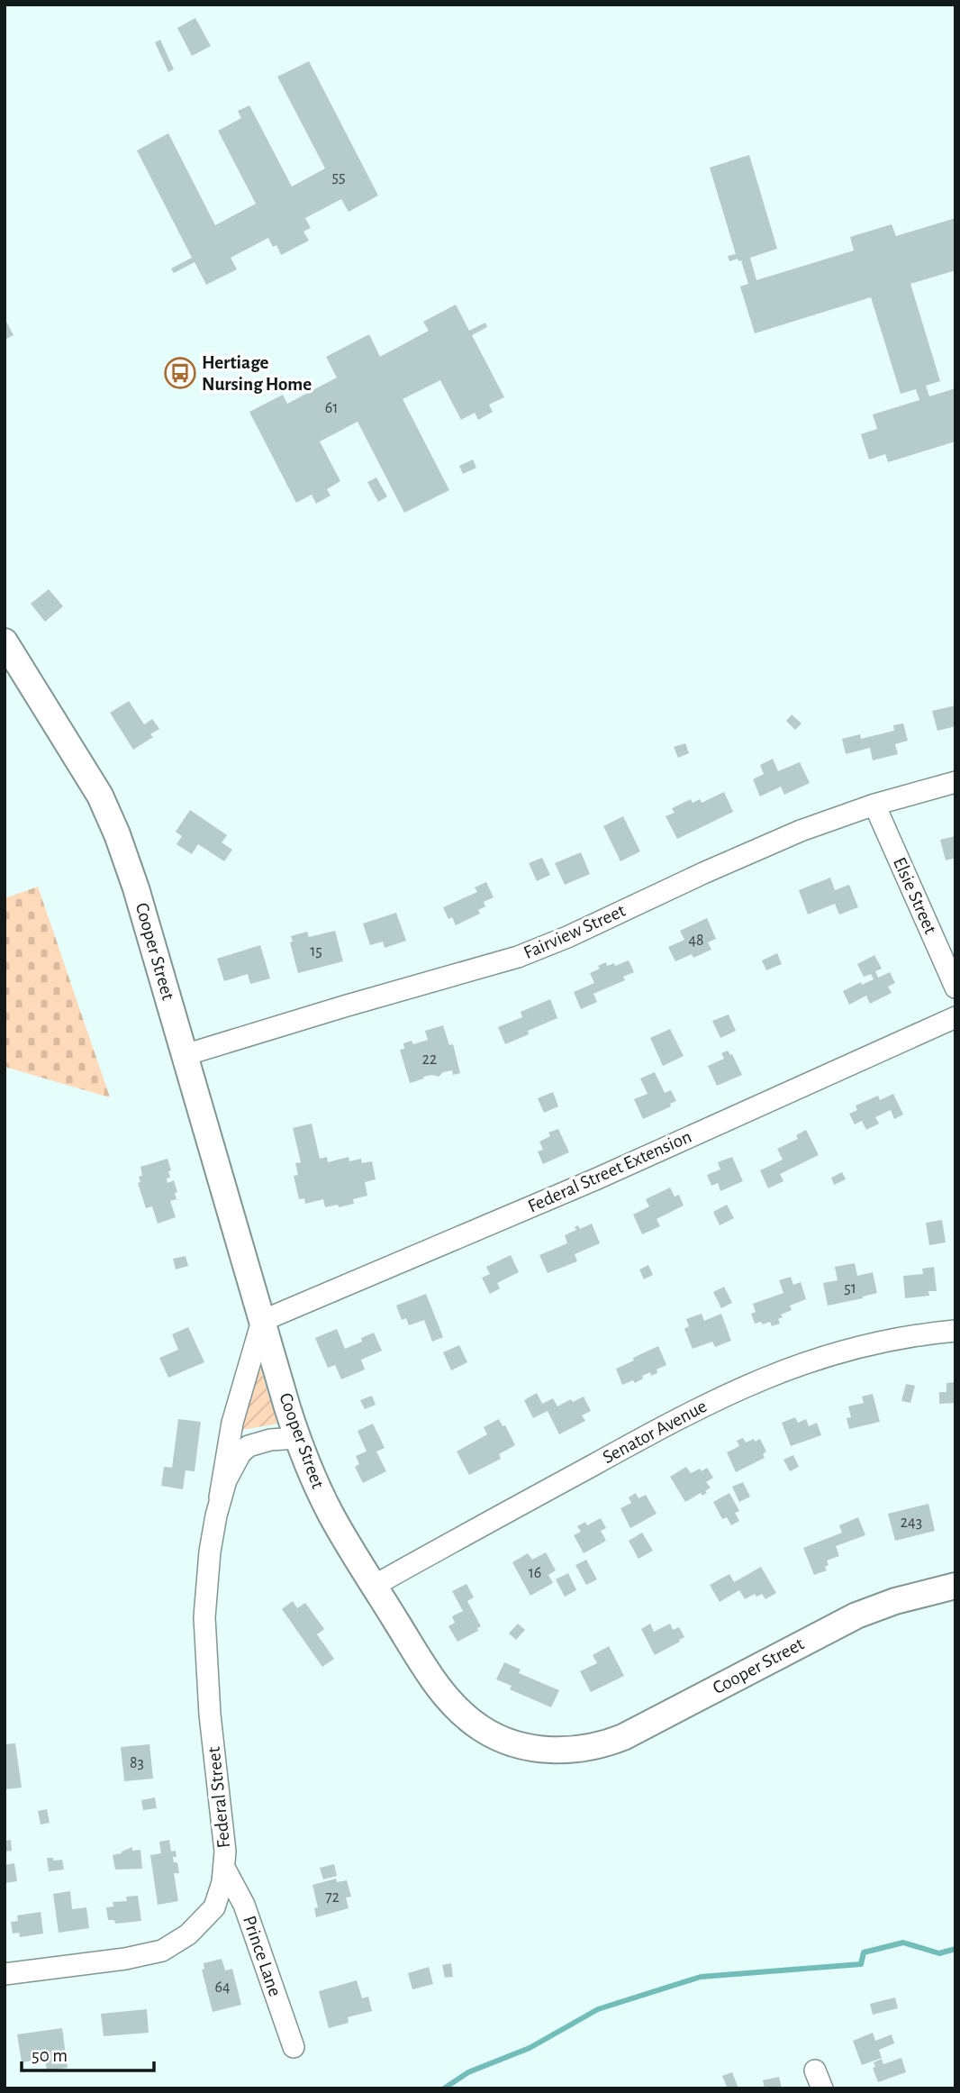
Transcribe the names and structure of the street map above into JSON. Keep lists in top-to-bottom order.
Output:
{
  "streets": {
    "street": [
      "Elsie Street",
      "Fairview Street",
      "Cooper Street",
      "Federal Street Extension",
      "Senator Avenue",
      "Federal Street",
      "Prince Lane"
    ]
  },
  "crossings": [
    ["Elsie Street", "Fairview Street"],
    ["Fairview Street", "Cooper Street"],
    ["Cooper Street", "Federal Street Extension"],
    ["Cooper Street", "Senator Avenue"],
    ["Cooper Street", "Federal Street"],
    ["Federal Street Extension", "Federal Street"],
    ["Federal Street", "Prince Lane"]
  ],
  "places": {
    "bus stop": ["Hertiage Nursing Home"]
  },
  "house_numbers": [
    "55",
    "61",
    "48",
    "15",
    "22",
    "51",
    "243",
    "16",
    "83",
    "72",
    "64"
  ],
  "scale_bar": "50 m"
}
